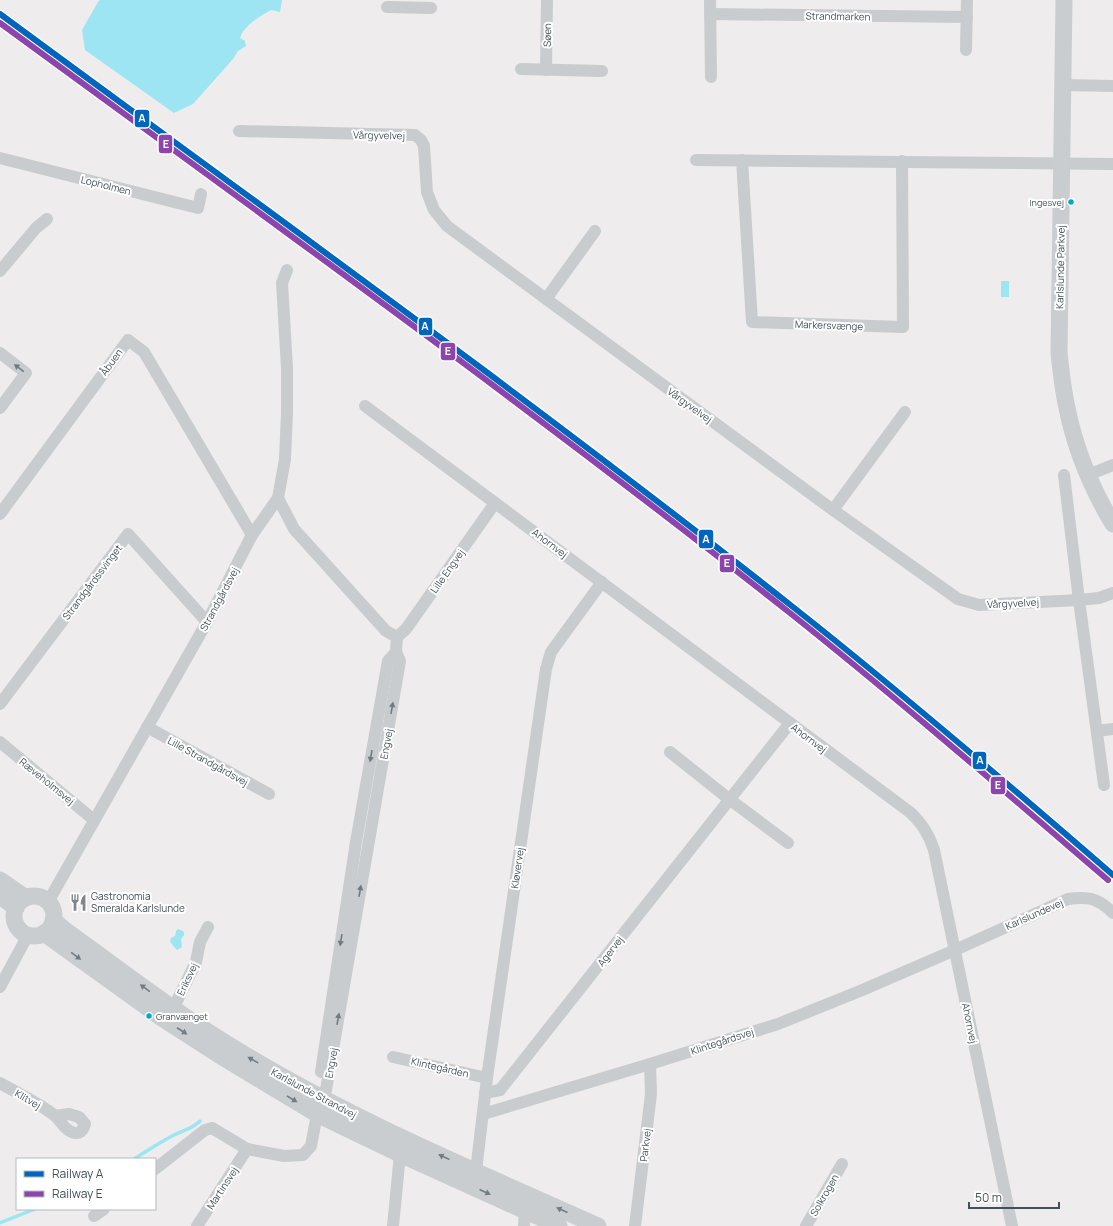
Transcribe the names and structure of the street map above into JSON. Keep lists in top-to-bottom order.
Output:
{
  "streets": {
    "main road": ["Karlslunde Parkvej", "Karlslunde Strandvej"],
    "street": [
      "Strandmarken",
      "Søen",
      "Vårgyvelvej",
      "Lopholmen",
      "Markersvænge",
      "Åbuen",
      "Ahornvej",
      "Lille Engvej",
      "Strandgårdssvinget",
      "Strandgårdsvej",
      "Engvej",
      "Lille Strandgårdsvej",
      "Ræveholmsvej",
      "Kløvervej",
      "Karlslundevej",
      "Agervej",
      "Eriksvej",
      "Klintegårdsvej",
      "Klintegården",
      "Klitvej",
      "Parkvej",
      "Martinsvej",
      "Solkrogen"
    ]
  },
  "crossings": [
    ["Åbuen", "Strandgårdsvej"],
    ["Ahornvej", "Lille Engvej"],
    ["Ahornvej", "Kløvervej"],
    ["Ahornvej", "Karlslundevej"],
    ["Ahornvej", "Agervej"],
    ["Ahornvej", "Klintegårdsvej"],
    ["Lille Engvej", "Engvej"],
    ["Strandgårdssvinget", "Strandgårdsvej"],
    ["Strandgårdsvej", "Lille Strandgårdsvej"],
    ["Strandgårdsvej", "Ræveholmsvej"],
    ["Strandgårdsvej", "Karlslunde Strandvej"],
    ["Engvej", "Karlslunde Strandvej"],
    ["Kløvervej", "Agervej"],
    ["Kløvervej", "Klintegårdsvej"],
    ["Kløvervej", "Klintegården"],
    ["Kløvervej", "Karlslunde Strandvej"],
    ["Karlslundevej", "Klintegårdsvej"],
    ["Eriksvej", "Karlslunde Strandvej"],
    ["Klintegårdsvej", "Parkvej"]
  ],
  "places": {
    "other": ["Ingesvej", "Granvænget"],
    "restaurant": ["Gastronomia Smeralda Karlslunde"]
  },
  "lines": ["rail line A", "rail line E"],
  "legend": ["Railway A", "Railway E"],
  "scale_bar": "50 m"
}
